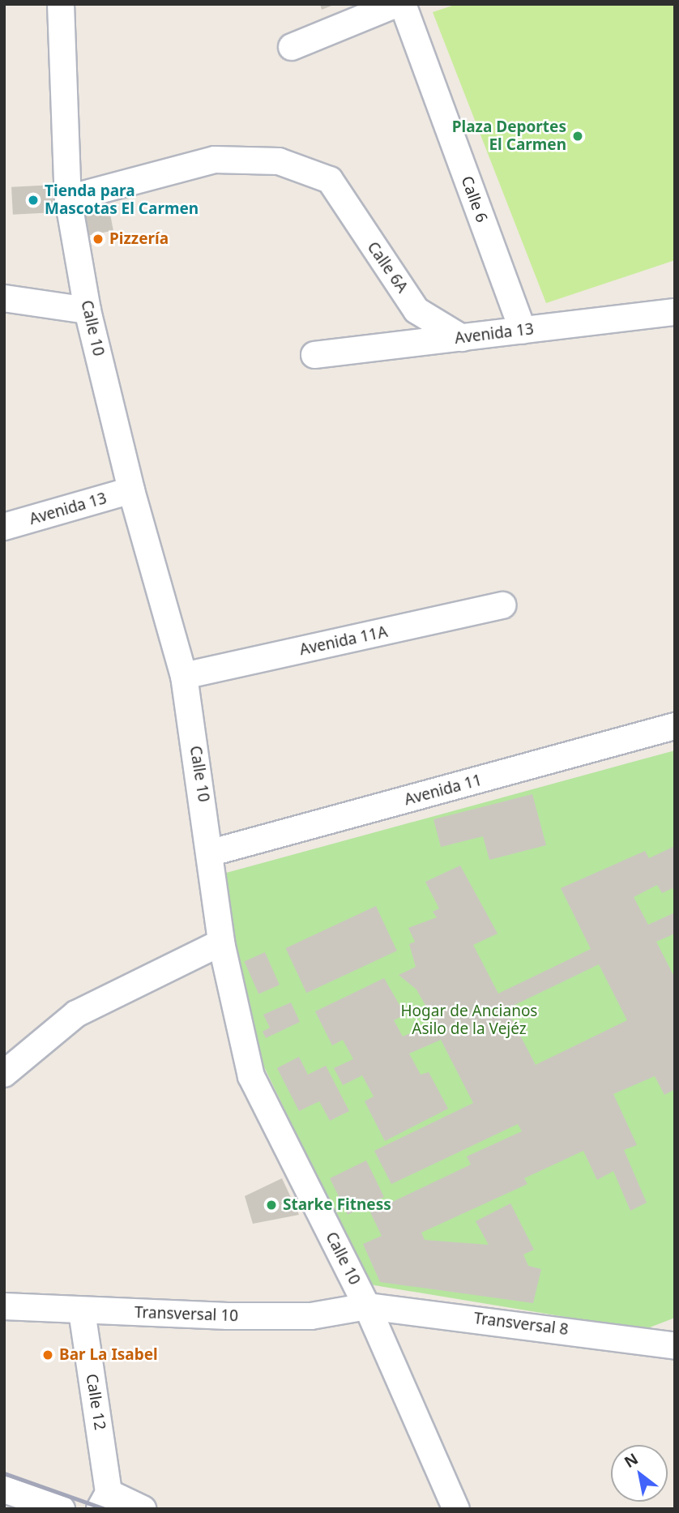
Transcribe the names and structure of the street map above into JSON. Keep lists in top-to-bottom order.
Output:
{
  "streets": {
    "street": [
      "Calle 6",
      "Calle 6A",
      "Calle 10",
      "Avenida 13",
      "Avenida 11A",
      "Avenida 11",
      "Transversal 10",
      "Transversal 8",
      "Calle 12"
    ]
  },
  "crossings": [
    ["Calle 6", "Avenida 13"],
    ["Calle 6A", "Calle 10"],
    ["Calle 6A", "Avenida 13"],
    ["Calle 10", "Avenida 13"],
    ["Calle 10", "Avenida 11A"],
    ["Calle 10", "Avenida 11"],
    ["Calle 10", "Transversal 10"],
    ["Calle 10", "Transversal 8"],
    ["Transversal 10", "Transversal 8"],
    ["Transversal 10", "Calle 12"]
  ],
  "parks": ["Hogar de Ancianos Asilo de la Vejéz"],
  "places": [
    "Plaza Deportes El Carmen",
    "Tienda para Mascotas El Carmen",
    "Pizzería",
    "Starke Fitness",
    "Bar La Isabel"
  ],
  "north": "top left"
}
